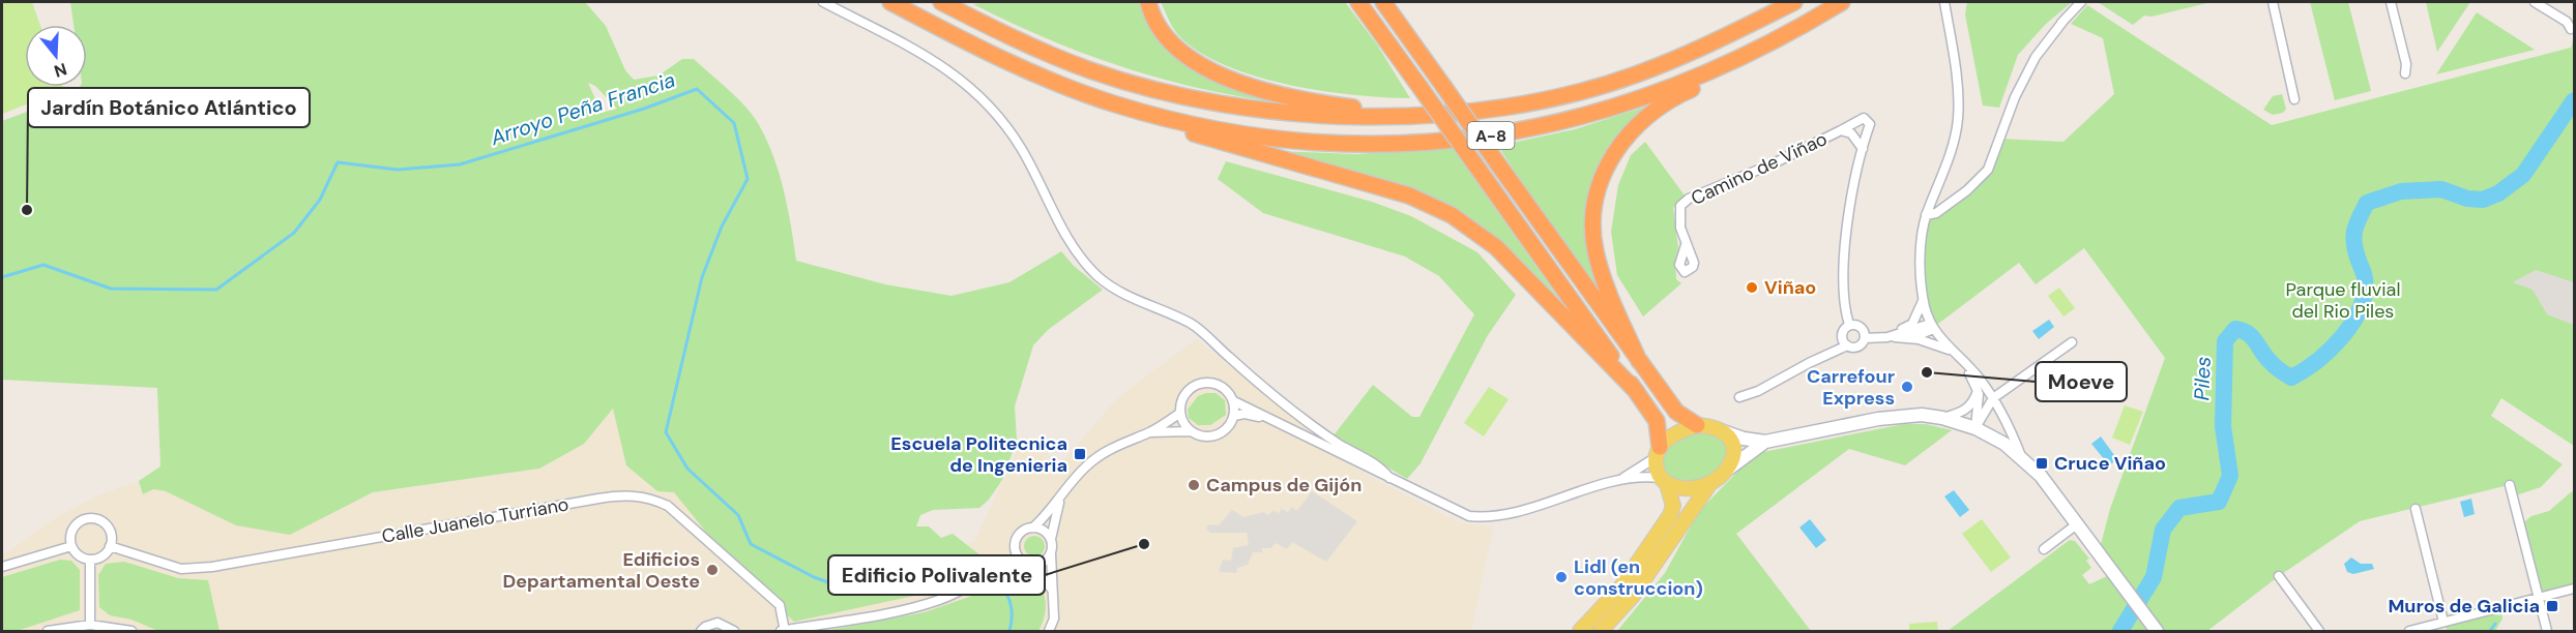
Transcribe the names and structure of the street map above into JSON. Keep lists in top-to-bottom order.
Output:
{
  "streets": {
    "highway": ["A-8"],
    "street": ["Camino de Viñao", "Calle Juanelo Turriano"]
  },
  "water": ["Arroyo Peña Francia", "Piles"],
  "parks": ["Parque fluvial del Rio Piles"],
  "places": {
    "other": [
      "Jardín Botánico Atlántico",
      "Viñao",
      "Moeve",
      "Carrefour Express",
      "Campus de Gijón",
      "Edificio Polivalente",
      "Edificios Departamental Oeste",
      "Lidl (en construccion)"
    ],
    "transit": ["Escuela Politecnica de Ingenieria", "Cruce Viñao", "Muros de Galicia"]
  },
  "north": "bottom"
}
